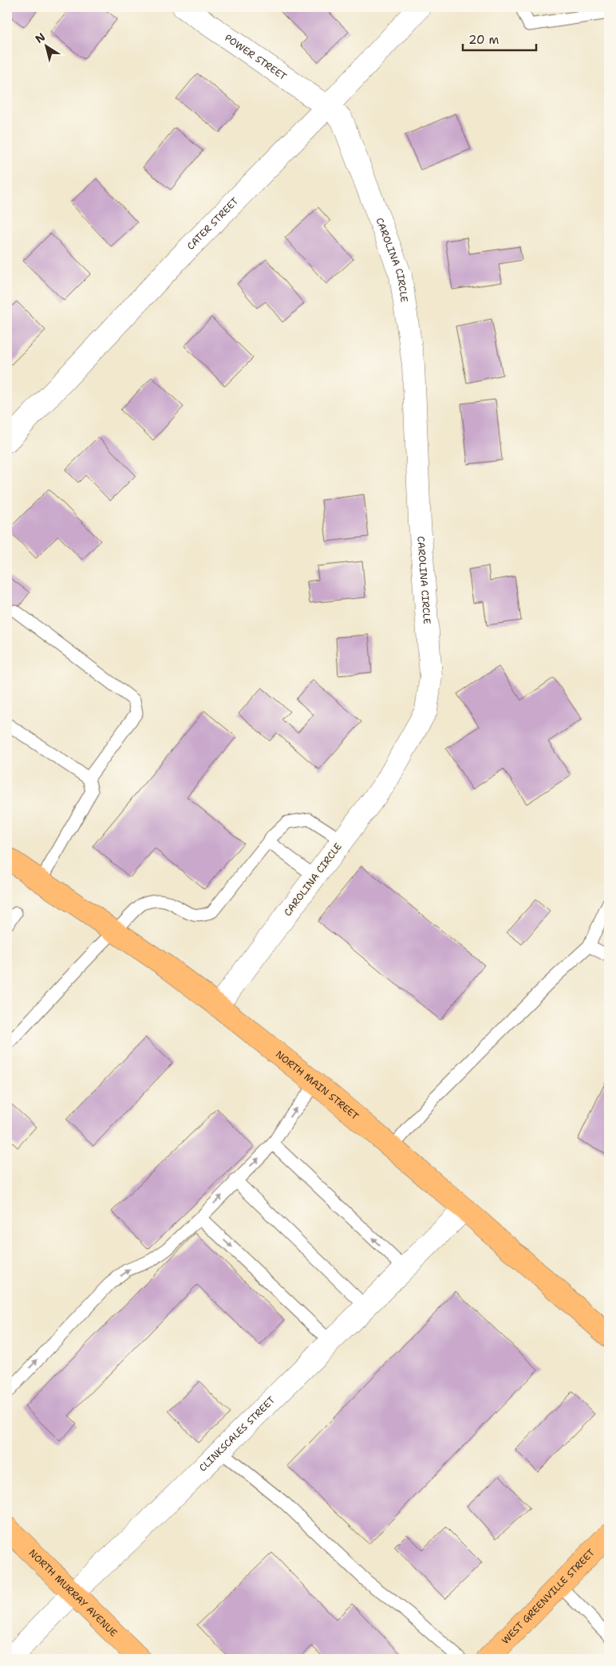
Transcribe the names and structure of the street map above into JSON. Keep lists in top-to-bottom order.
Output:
{
  "streets": {
    "main road": ["NORTH MAIN STREET", "NORTH MURRAY AVENUE", "WEST GREENVILLE STREET"],
    "street": [
      "POWER STREET",
      "CATER STREET",
      "CAROLINA CIRCLE",
      "CLINKSCALES STREET"
    ]
  },
  "crossings": [
    ["POWER STREET", "CATER STREET"],
    ["POWER STREET", "CAROLINA CIRCLE"],
    ["CATER STREET", "CAROLINA CIRCLE"],
    ["CAROLINA CIRCLE", "NORTH MAIN STREET"],
    ["NORTH MAIN STREET", "CLINKSCALES STREET"],
    ["CLINKSCALES STREET", "NORTH MURRAY AVENUE"]
  ],
  "scale_bar": "20 m",
  "north": "top left"
}
